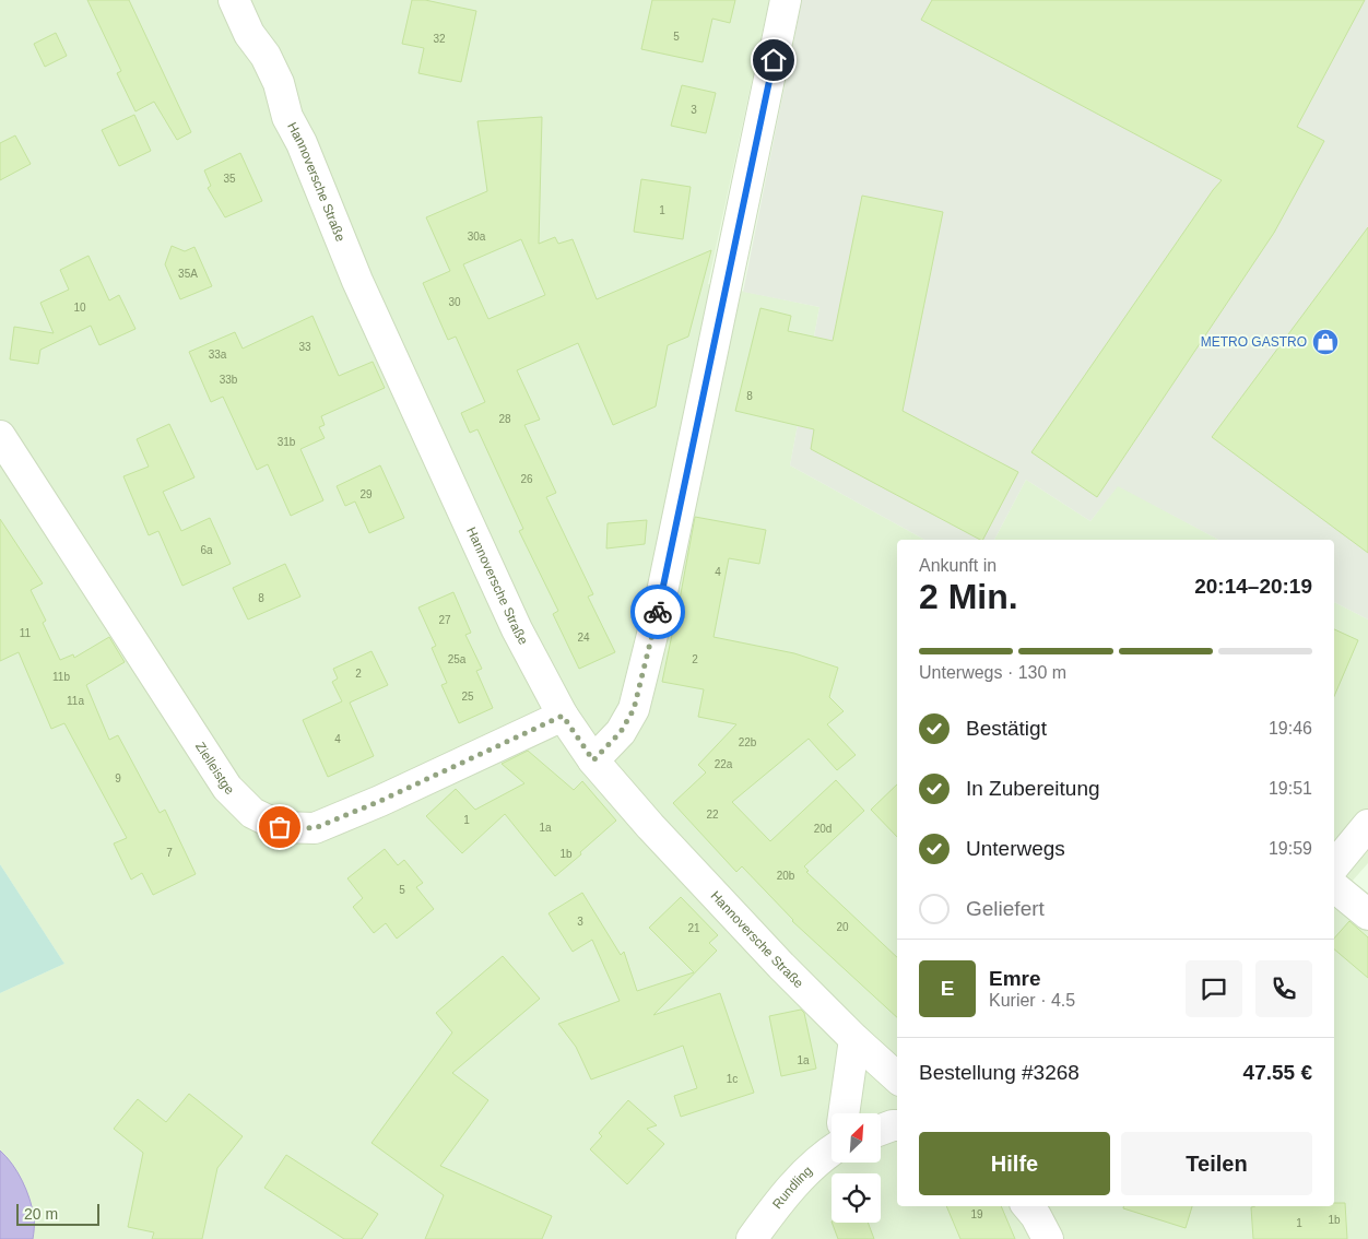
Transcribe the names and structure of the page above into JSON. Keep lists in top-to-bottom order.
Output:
{
  "streets": {
    "street": ["Hannoversche Straße", "Zielleistge", "Rundling"]
  },
  "crossings": [
    ["Hannoversche Straße", "Zielleistge"],
    ["Hannoversche Straße", "Rundling"]
  ],
  "places": {
    "shop": ["METRO GASTRO"]
  },
  "house_numbers": [
    "5",
    "32",
    "3",
    "35",
    "1",
    "30a",
    "35A",
    "30",
    "10",
    "33",
    "33a",
    "33b",
    "8",
    "28",
    "31b",
    "26",
    "29",
    "6a",
    "4",
    "8",
    "27",
    "11",
    "24",
    "25a",
    "2",
    "2",
    "11b",
    "25",
    "11a",
    "4",
    "22b",
    "22a",
    "9",
    "22",
    "1",
    "1a",
    "20d",
    "7",
    "1b",
    "20b",
    "5",
    "3",
    "20",
    "21",
    "1a",
    "1c",
    "19",
    "1b",
    "1"
  ],
  "scale_bar": "20 m",
  "north": "top right",
  "page": {
    "heading": ["2 Min.", "Ankunft in", "20:14–20:19"],
    "panel": [
      "Emre",
      "Kurier · 4.5",
      "Bestellung #3268",
      "47.55 €"
    ],
    "bar": "Unterwegs · 130 m",
    "list": [
      ["Bestätigt", "19:46"],
      ["In Zubereitung", "19:51"],
      ["Unterwegs", "19:59"],
      "Geliefert"
    ],
    "round": "E",
    "buttons": ["Hilfe", "Teilen"],
    "scale": "20 m"
  }
}
